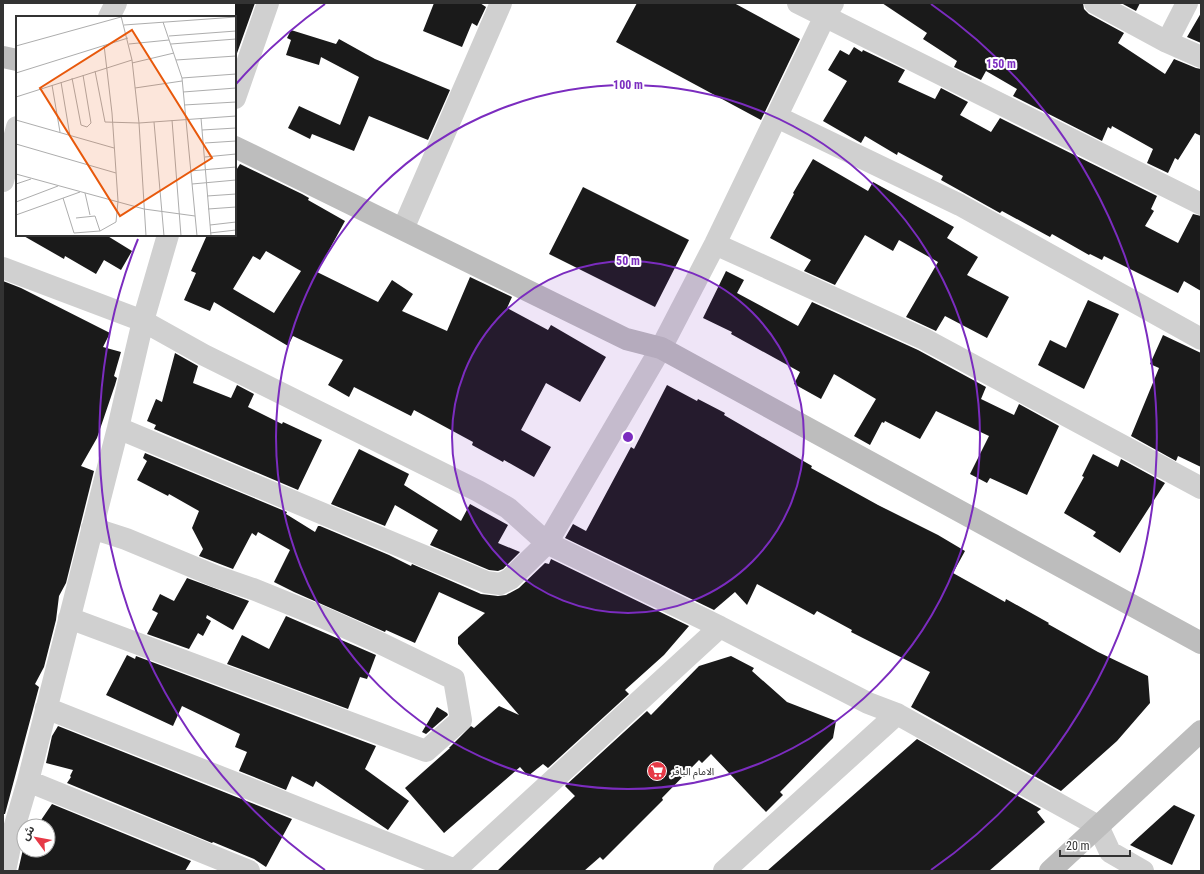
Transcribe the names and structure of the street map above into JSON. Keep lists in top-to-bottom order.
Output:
{
  "places": {
    "supermarket": ["الامام الباقر"]
  },
  "scale_bar": "20 m",
  "north": "top left",
  "rings": ["150 m", "100 m", "50 m"]
}
